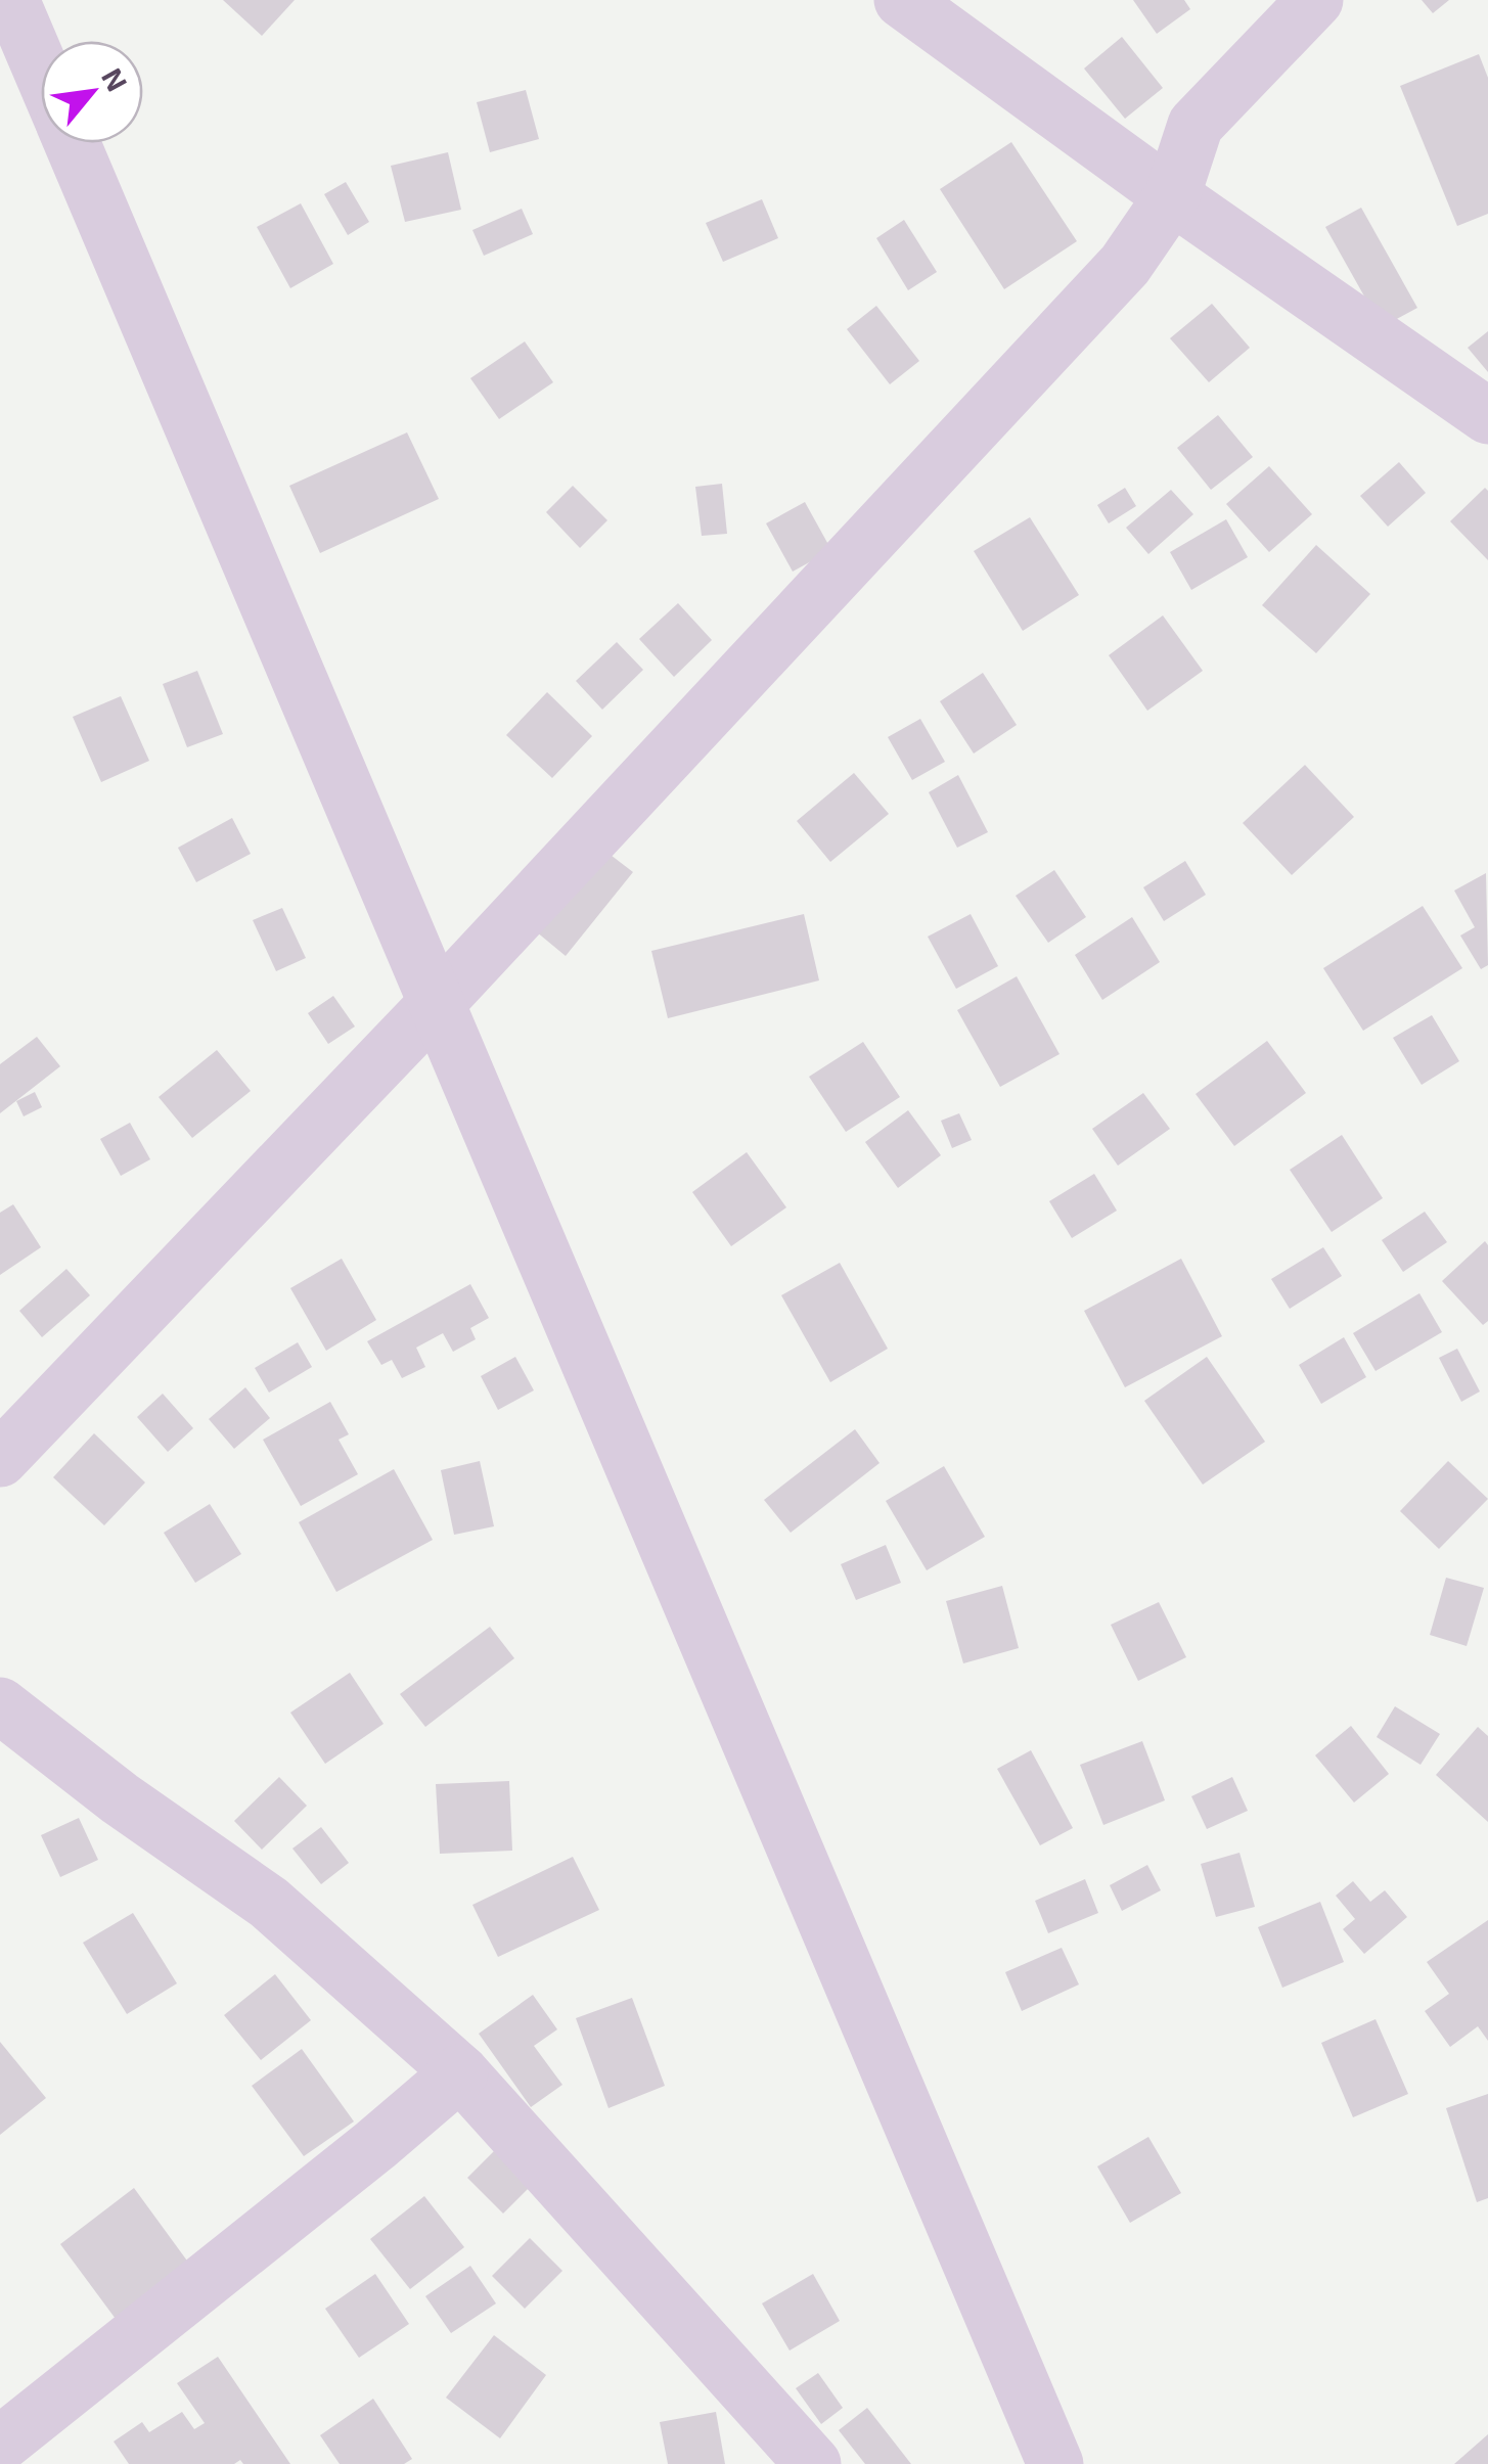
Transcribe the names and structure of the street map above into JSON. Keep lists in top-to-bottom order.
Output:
{
  "north": "top right"
}
